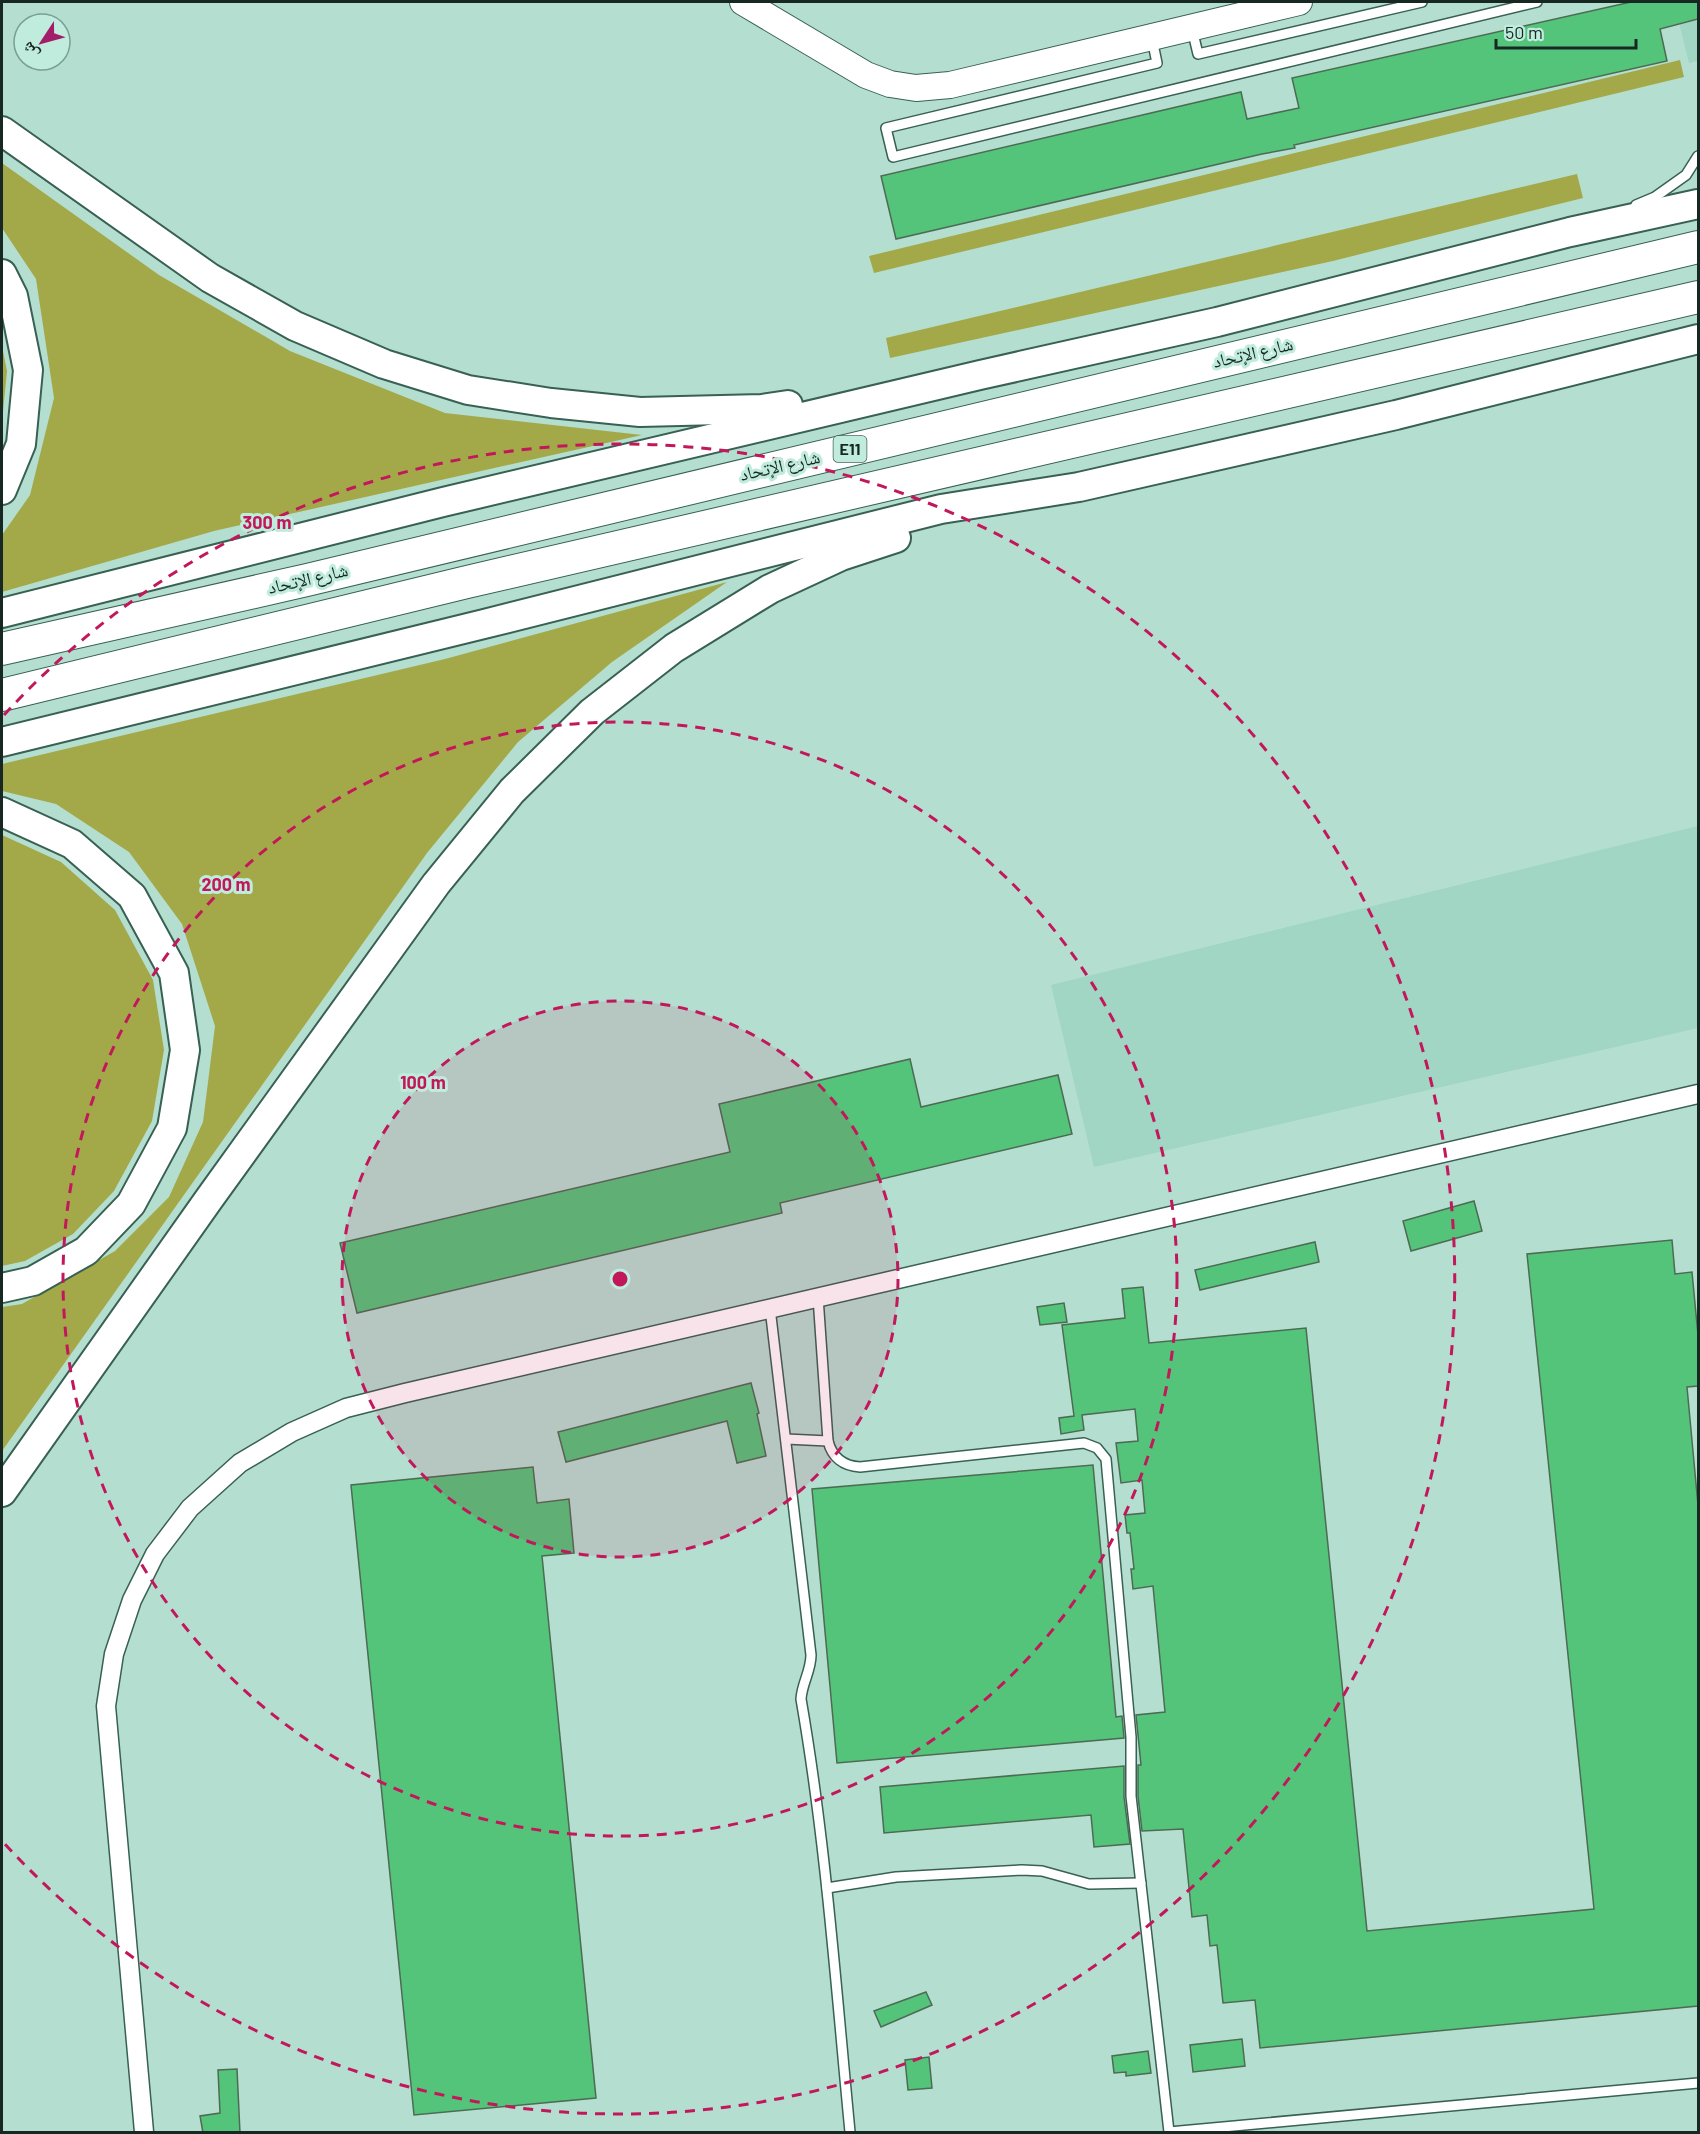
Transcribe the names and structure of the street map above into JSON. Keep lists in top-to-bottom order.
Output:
{
  "streets": {
    "highway": ["شارع الإتحاد", "E11"]
  },
  "scale_bar": "50 m",
  "north": "bottom left",
  "rings": ["300 m", "200 m", "100 m"]
}
